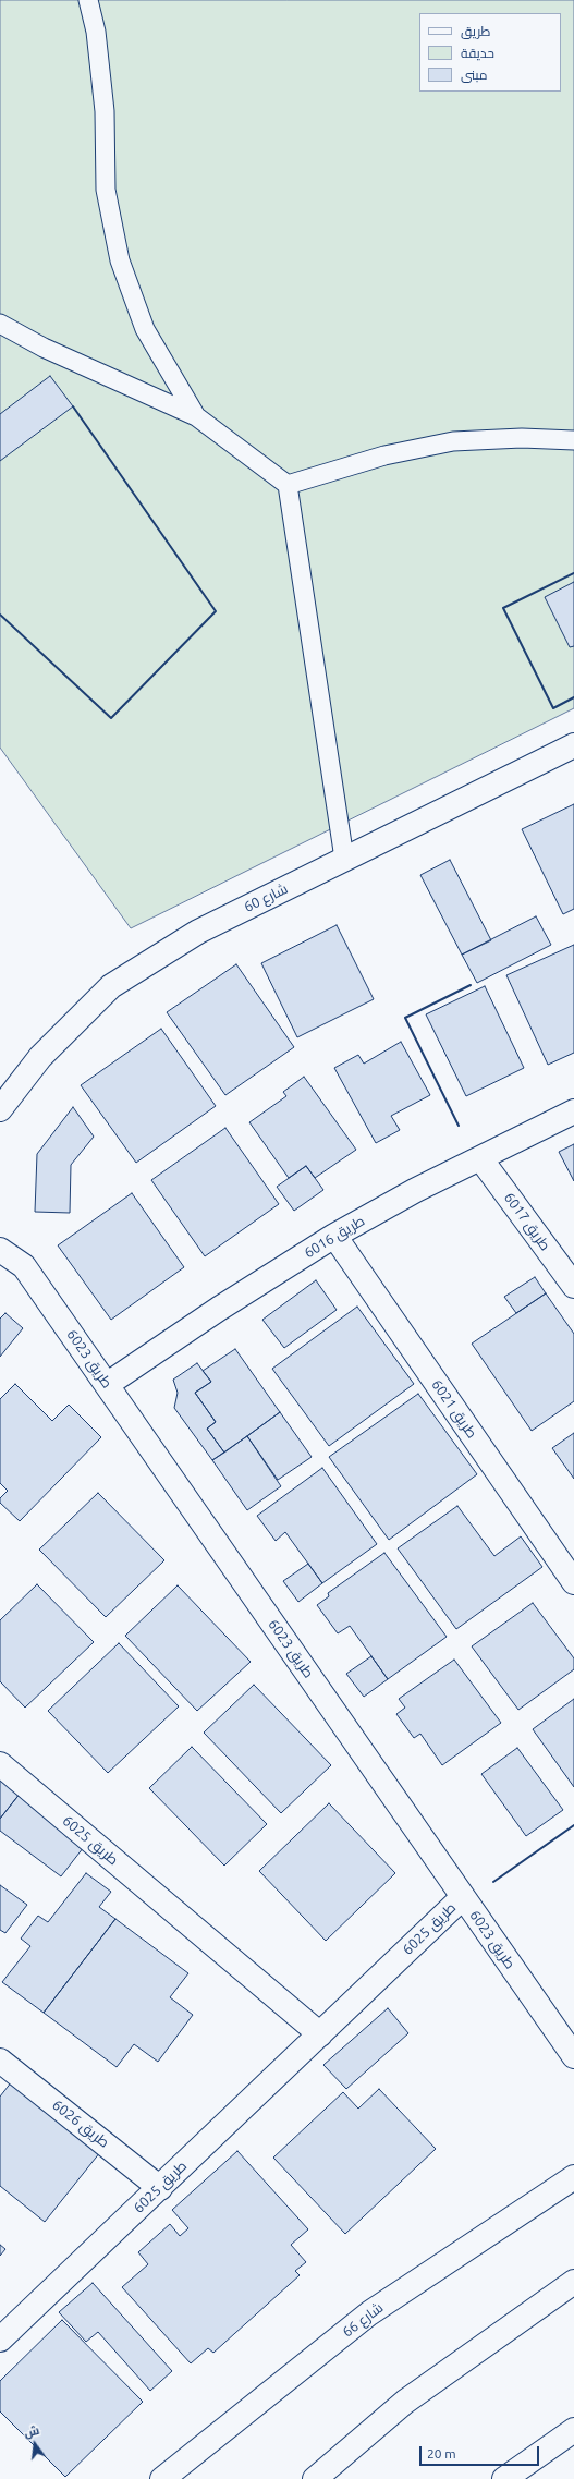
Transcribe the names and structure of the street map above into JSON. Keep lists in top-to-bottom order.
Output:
{
  "streets": {
    "main road": [
      "شارع 60",
      "طريق 6017",
      "طريق 6016",
      "طريق 6023",
      "طريق 6021",
      "طريق 6025",
      "طريق 6026",
      "شارع 66"
    ]
  },
  "crossings": [
    ["طريق 6017", "طريق 6016"],
    ["طريق 6016", "طريق 6023"],
    ["طريق 6016", "طريق 6021"],
    ["طريق 6023", "طريق 6025"],
    ["طريق 6025", "طريق 6026"]
  ],
  "legend": ["طريق", "حديقة", "مبنى"],
  "scale_bar": "20 m",
  "north": "top"
}
